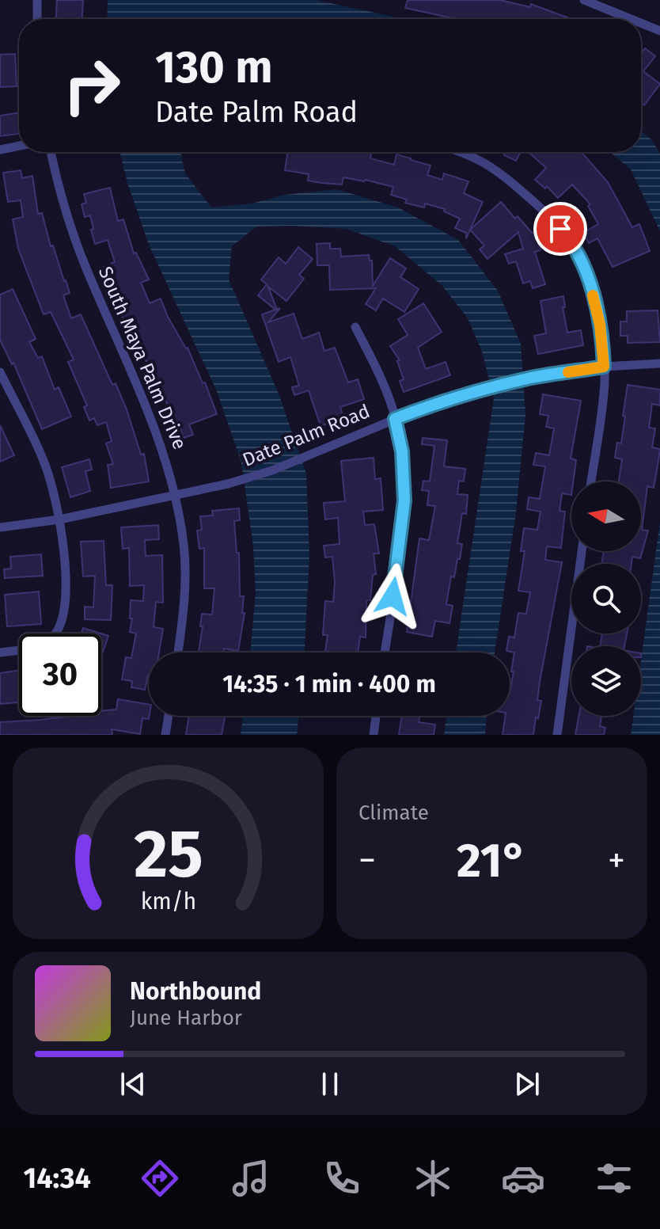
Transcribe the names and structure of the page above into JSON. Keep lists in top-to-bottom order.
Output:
{
  "streets": {
    "street": ["South Maya Palm Drive", "Date Palm Road"]
  },
  "crossings": [
    ["South Maya Palm Drive", "Date Palm Road"]
  ],
  "north": "left",
  "page": {
    "turn": ["130 m", "Date Palm Road"],
    "limit": "30",
    "trip": "14:35 · 1 min · 400 m",
    "tile": "Climate",
    "heat": ["−", "21°", "+"],
    "song": ["Northbound", "June Harbor"],
    "tabs": "14:34",
    "gauge": ["25", "km/h"]
  }
}
